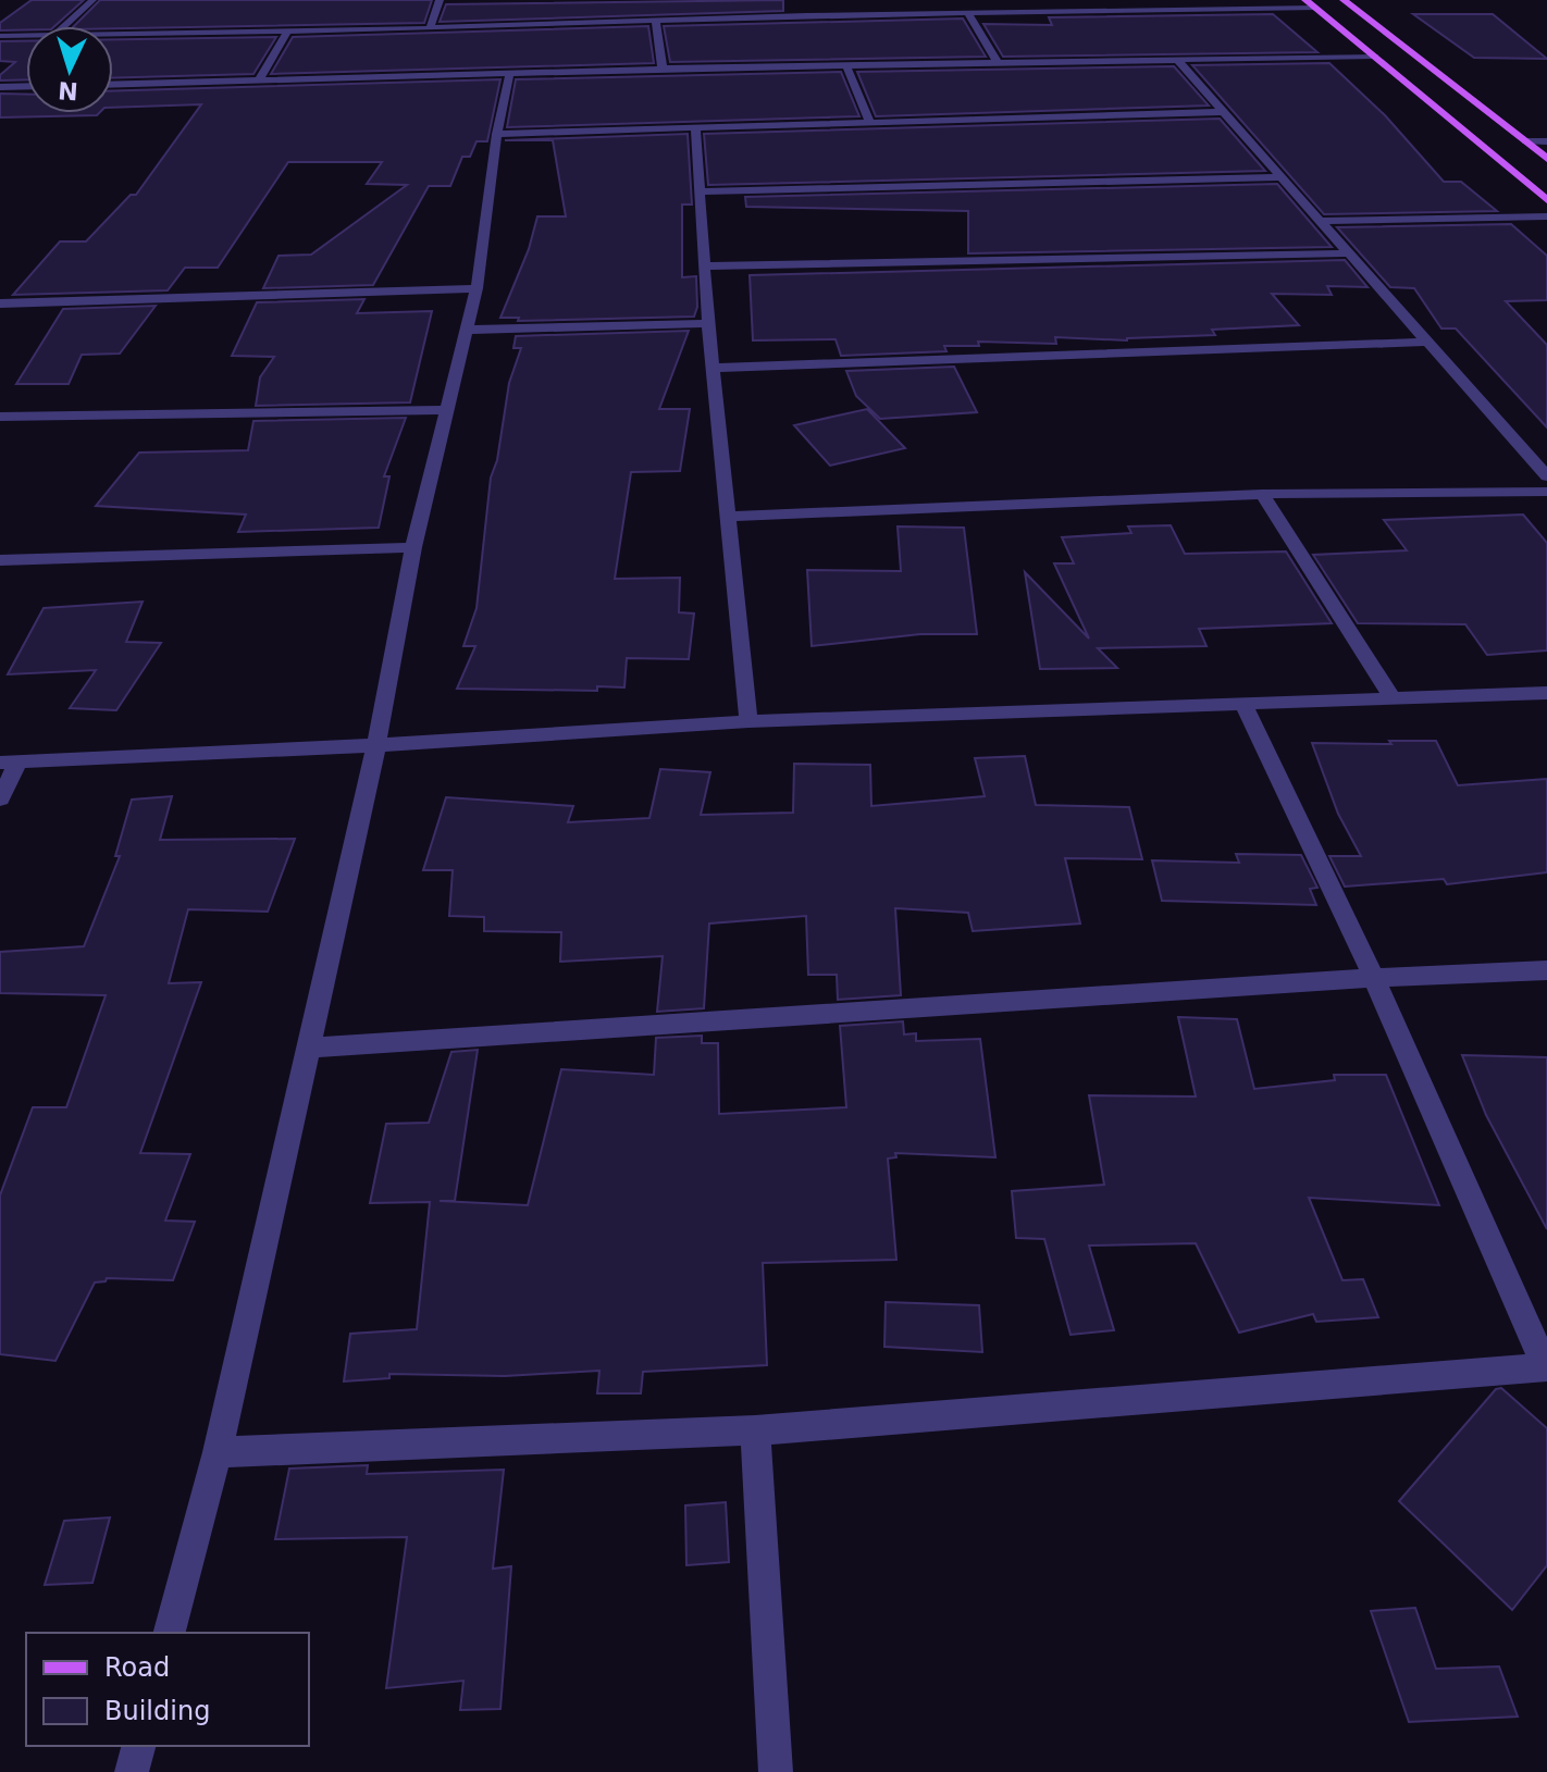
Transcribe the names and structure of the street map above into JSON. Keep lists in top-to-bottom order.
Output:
{
  "legend": ["Road", "Building"],
  "north": "bottom"
}
